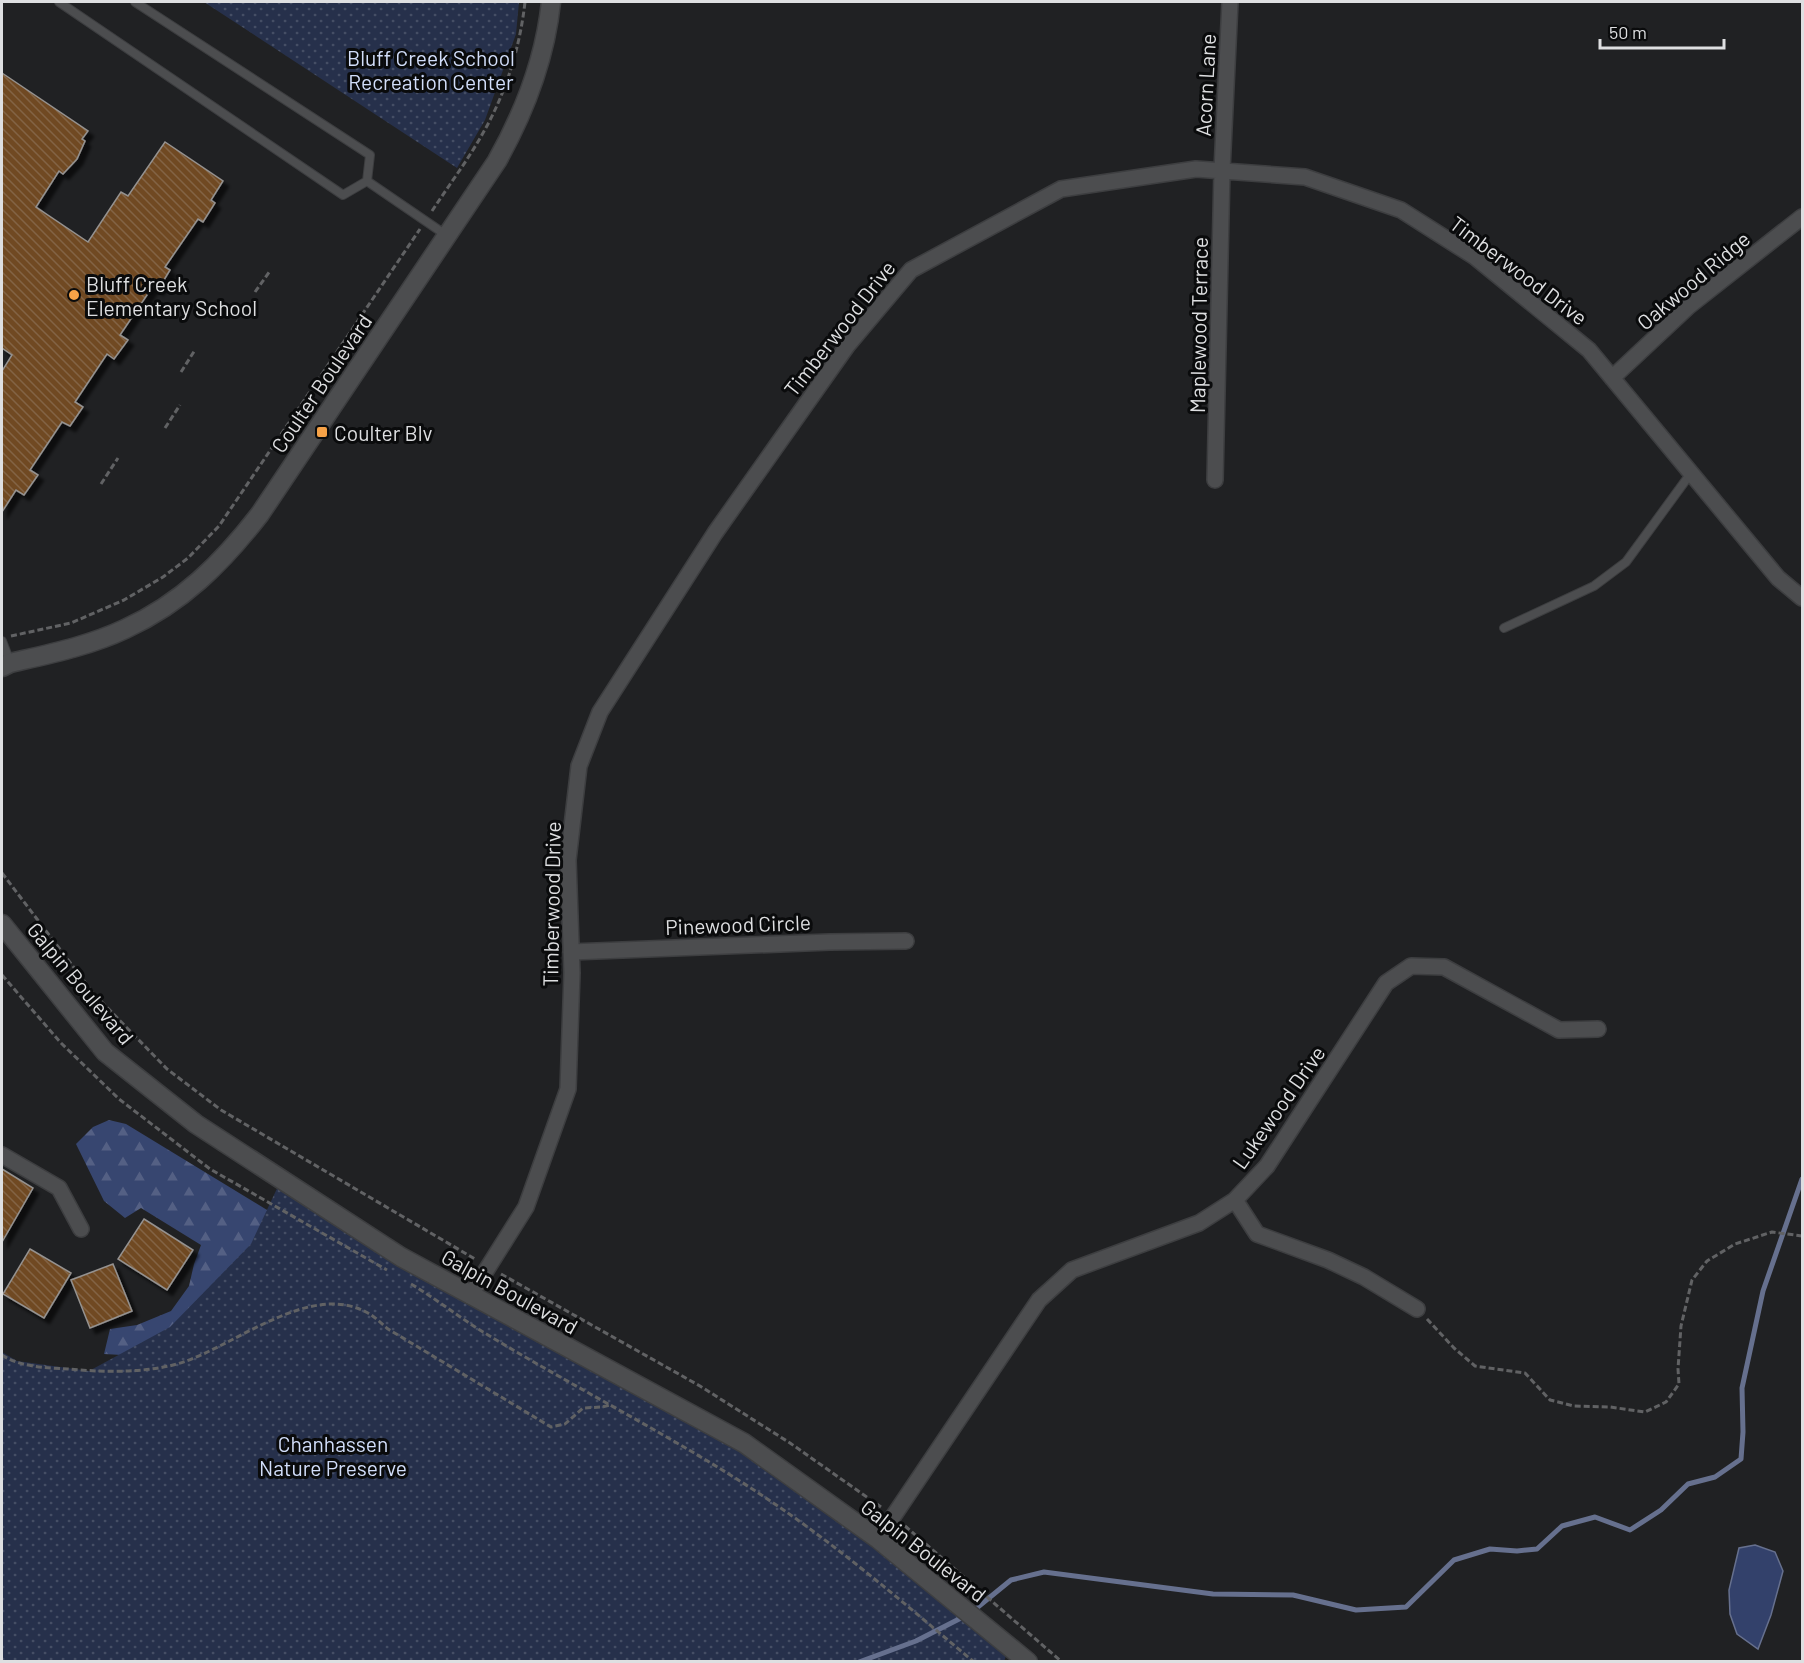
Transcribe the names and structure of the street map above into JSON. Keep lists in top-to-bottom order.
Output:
{
  "streets": {
    "street": [
      "Acorn Lane",
      "Timberwood Drive",
      "Oakwood Ridge",
      "Maplewood Terrace",
      "Coulter Boulevard",
      "Pinewood Circle",
      "Galpin Boulevard",
      "Lukewood Drive"
    ]
  },
  "crossings": [
    ["Acorn Lane", "Timberwood Drive"],
    ["Acorn Lane", "Maplewood Terrace"],
    ["Timberwood Drive", "Oakwood Ridge"],
    ["Timberwood Drive", "Maplewood Terrace"],
    ["Timberwood Drive", "Pinewood Circle"],
    ["Timberwood Drive", "Galpin Boulevard"],
    ["Galpin Boulevard", "Lukewood Drive"]
  ],
  "parks": ["Bluff Creek School Recreation Center", "Chanhassen Nature Preserve"],
  "places": {
    "other": ["Bluff Creek Elementary School"],
    "transit": ["Coulter Blv"]
  },
  "scale_bar": "50 m"
}
